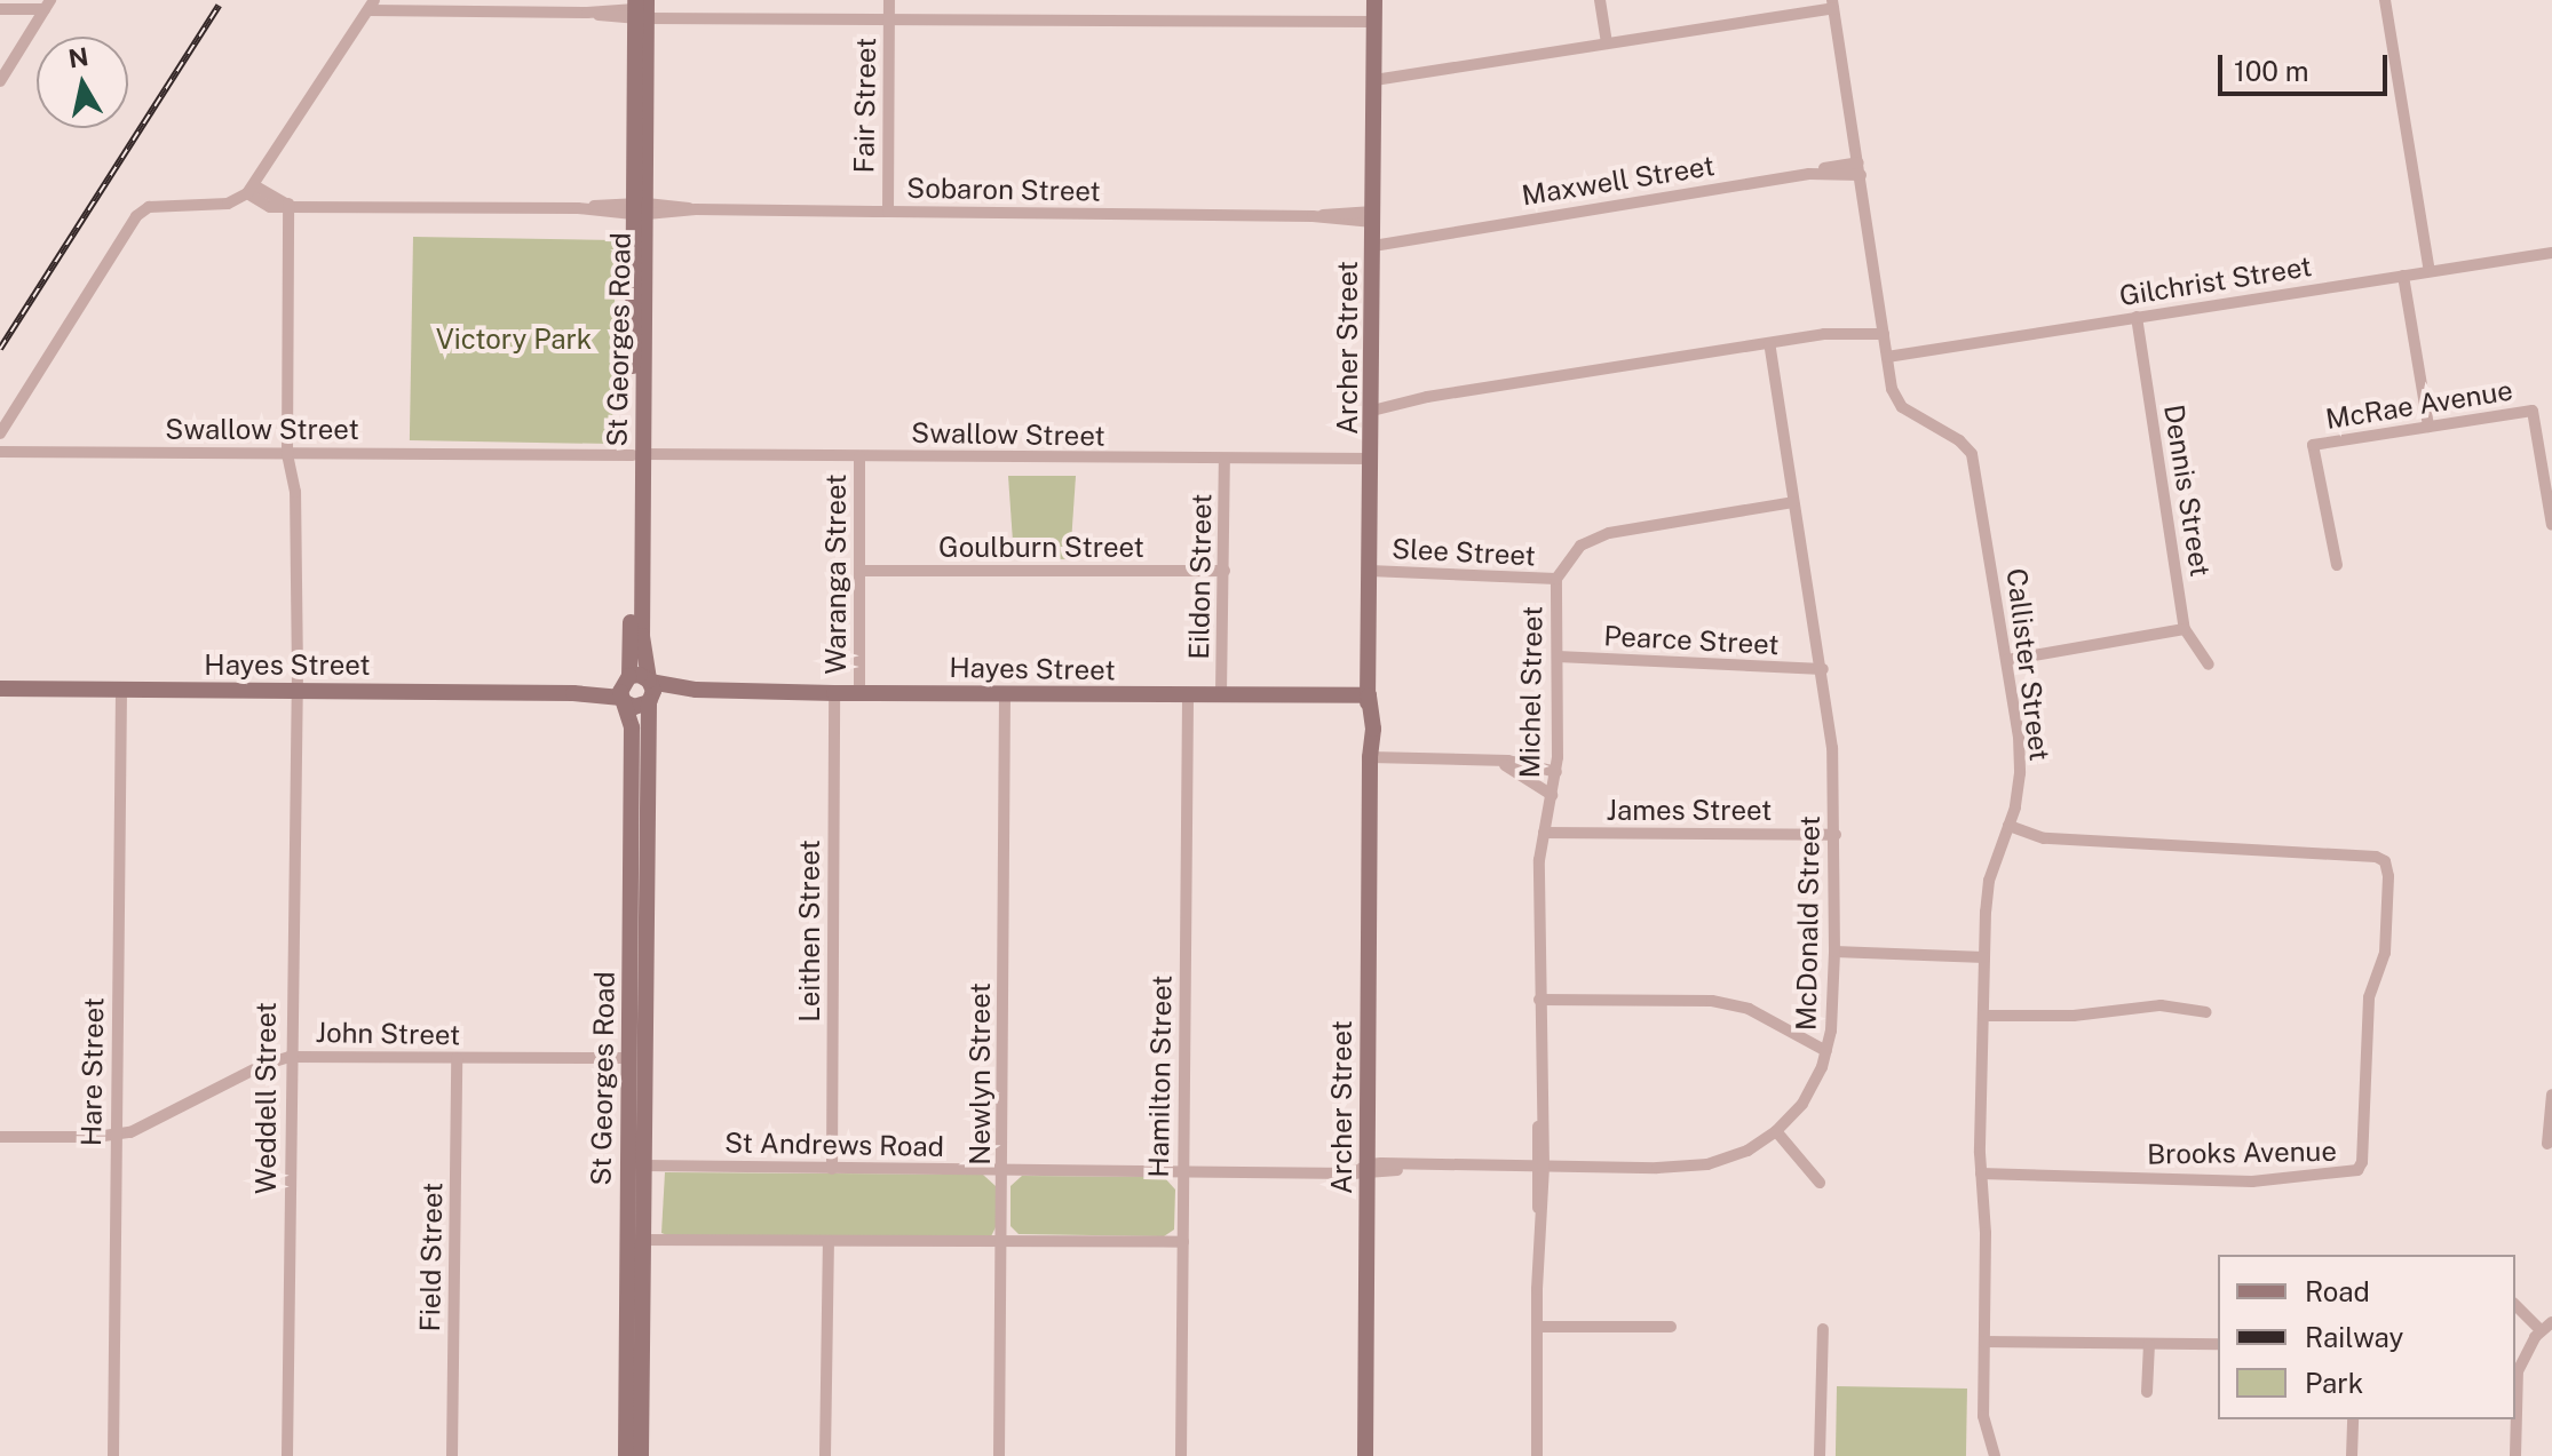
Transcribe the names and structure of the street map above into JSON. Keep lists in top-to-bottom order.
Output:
{
  "streets": {
    "street": [
      "Fair Street",
      "Maxwell Street",
      "Sobaron Street",
      "Gilchrist Street",
      "St Georges Road",
      "Archer Street",
      "McRae Avenue",
      "Swallow Street",
      "Dennis Street",
      "Goulburn Street",
      "Slee Street",
      "Waranga Street",
      "Eildon Street",
      "Pearce Street",
      "Callister Street",
      "Hayes Street",
      "Michel Street",
      "James Street",
      "McDonald Street",
      "Leithen Street",
      "John Street",
      "Hare Street",
      "Newlyn Street",
      "Hamilton Street",
      "Weddell Street",
      "St Andrews Road",
      "Brooks Avenue",
      "Field Street"
    ]
  },
  "crossings": [
    ["Fair Street", "Sobaron Street"],
    ["Maxwell Street", "Sobaron Street"],
    ["Maxwell Street", "Archer Street"],
    ["Maxwell Street", "Callister Street"],
    ["Sobaron Street", "St Georges Road"],
    ["Sobaron Street", "Archer Street"],
    ["Sobaron Street", "Weddell Street"],
    ["Gilchrist Street", "Dennis Street"],
    ["Gilchrist Street", "Callister Street"],
    ["St Georges Road", "Swallow Street"],
    ["St Georges Road", "Hayes Street"],
    ["St Georges Road", "John Street"],
    ["St Georges Road", "St Andrews Road"],
    ["Archer Street", "Swallow Street"],
    ["Archer Street", "Slee Street"],
    ["Archer Street", "Hayes Street"],
    ["Archer Street", "McDonald Street"],
    ["Archer Street", "St Andrews Road"],
    ["Swallow Street", "Waranga Street"],
    ["Swallow Street", "Eildon Street"],
    ["Swallow Street", "Weddell Street"],
    ["Goulburn Street", "Waranga Street"],
    ["Goulburn Street", "Eildon Street"],
    ["Slee Street", "Michel Street"],
    ["Waranga Street", "Hayes Street"],
    ["Eildon Street", "Hayes Street"],
    ["Pearce Street", "Michel Street"],
    ["Pearce Street", "McDonald Street"],
    ["Callister Street", "Brooks Avenue"],
    ["Hayes Street", "Leithen Street"],
    ["Hayes Street", "Hare Street"],
    ["Hayes Street", "Newlyn Street"],
    ["Hayes Street", "Hamilton Street"],
    ["Hayes Street", "Weddell Street"],
    ["Michel Street", "James Street"],
    ["Michel Street", "McDonald Street"],
    ["James Street", "McDonald Street"],
    ["McDonald Street", "St Andrews Road"],
    ["Leithen Street", "St Andrews Road"],
    ["John Street", "Hare Street"],
    ["John Street", "Weddell Street"],
    ["John Street", "Field Street"],
    ["Newlyn Street", "St Andrews Road"],
    ["Hamilton Street", "St Andrews Road"]
  ],
  "parks": ["Victory Park"],
  "legend": ["Road", "Railway", "Park"],
  "scale_bar": "100 m",
  "north": "top"
}
